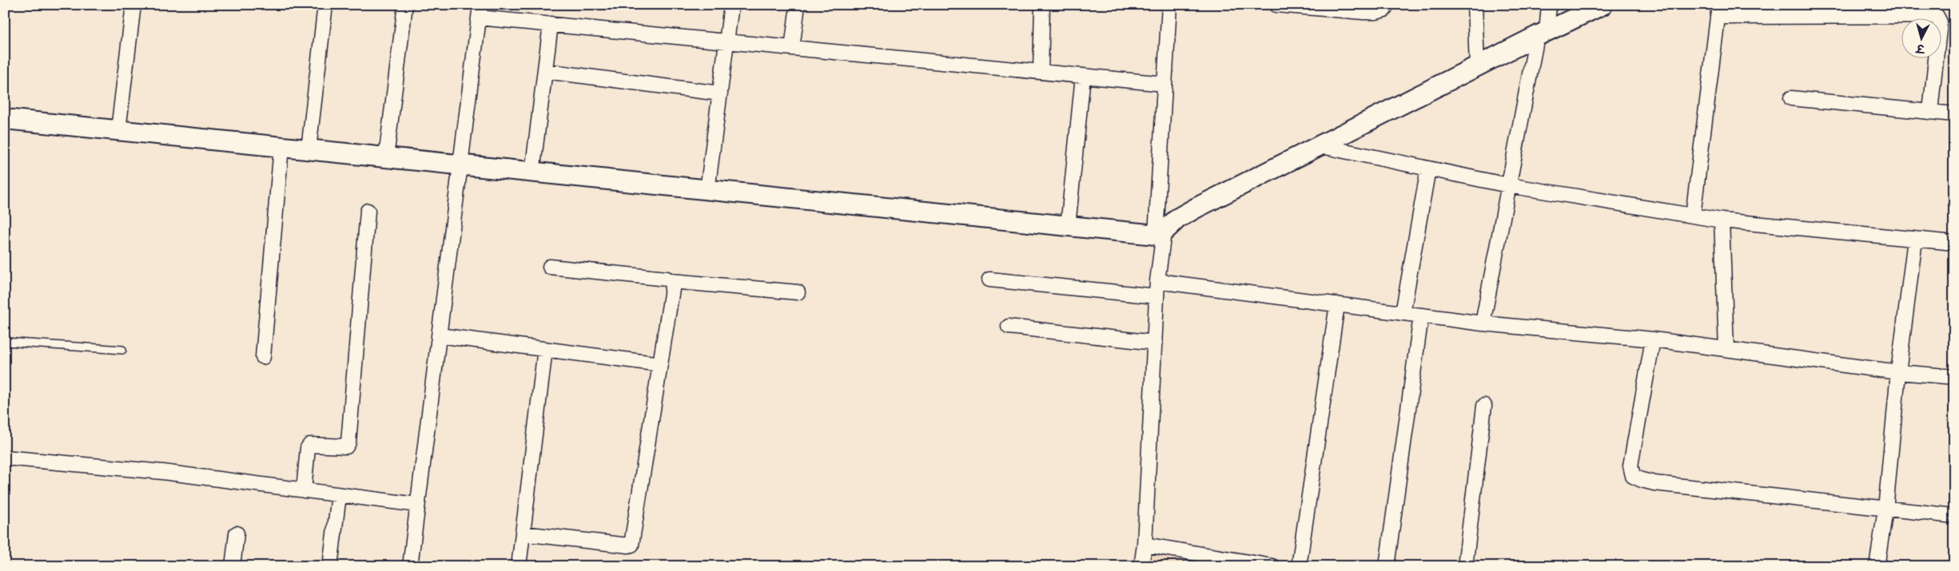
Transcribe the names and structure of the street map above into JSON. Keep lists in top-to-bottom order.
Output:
{
  "north": "bottom"
}
